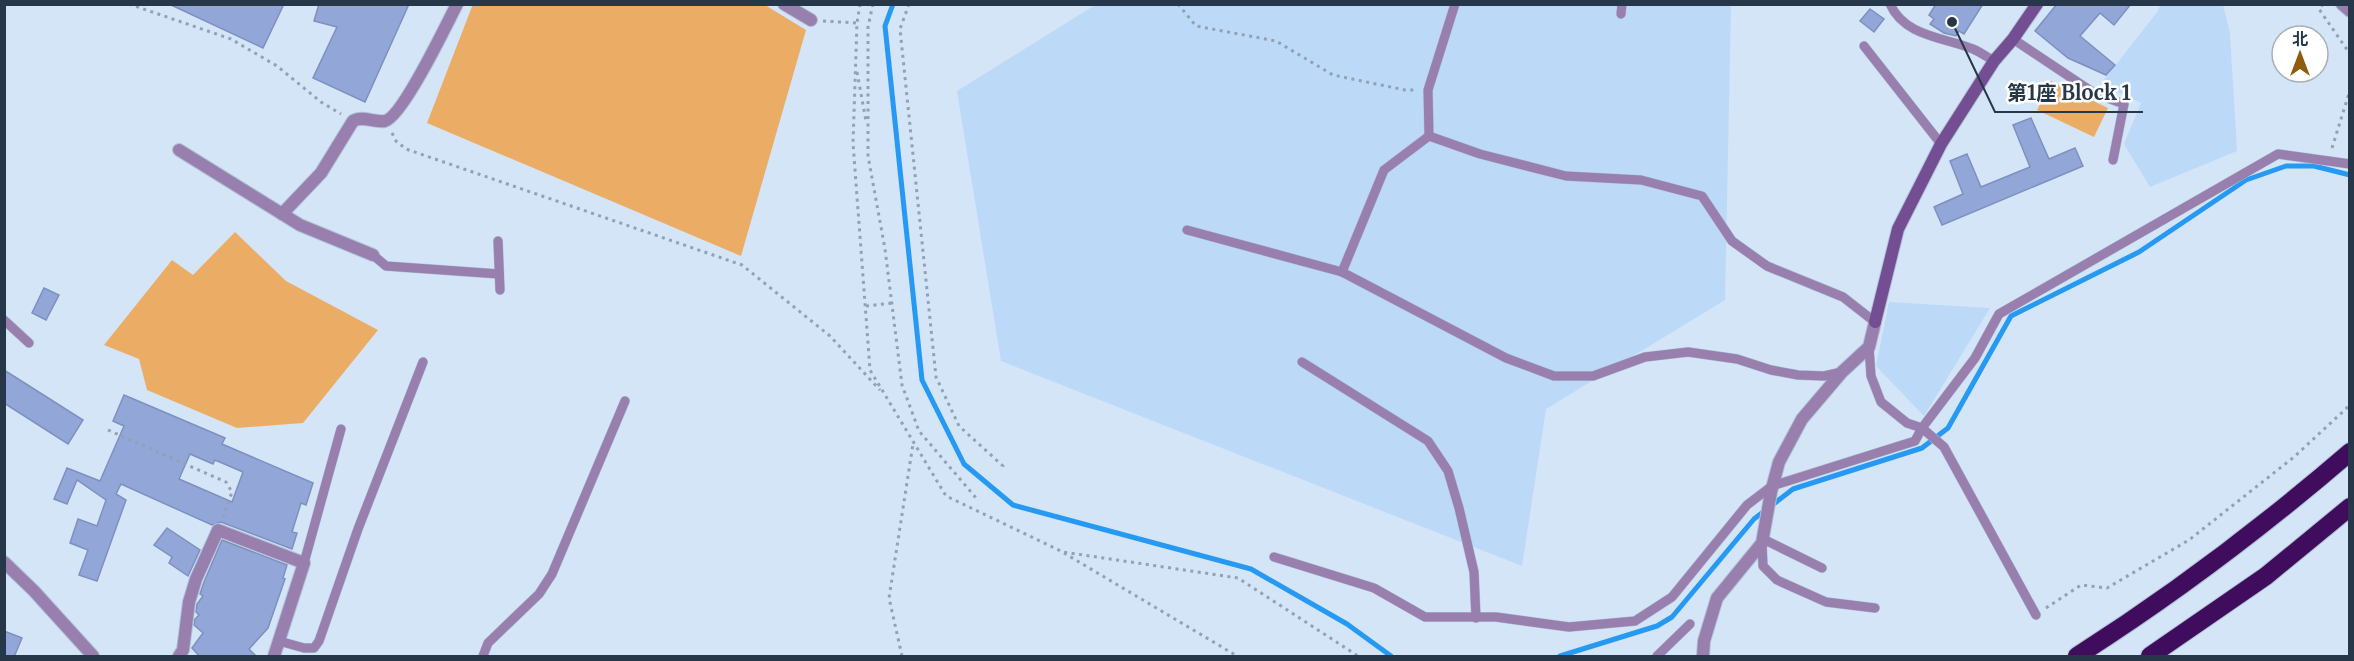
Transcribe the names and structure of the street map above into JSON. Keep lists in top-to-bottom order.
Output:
{
  "places": ["第1座 Block 1"],
  "north": "top"
}
